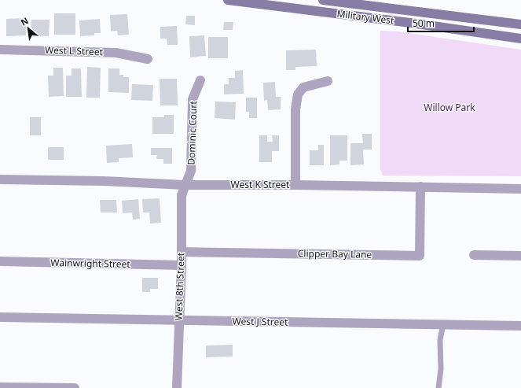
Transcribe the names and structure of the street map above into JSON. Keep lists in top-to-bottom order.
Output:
{
  "streets": {
    "main road": ["Military West"],
    "street": [
      "West L Street",
      "Dominic Court",
      "West K Street",
      "Clipper Bay Lane",
      "Wainwright Street",
      "West 8th Street",
      "West J Street"
    ]
  },
  "crossings": [
    ["Dominic Court", "West K Street"],
    ["Dominic Court", "West 8th Street"],
    ["West K Street", "Clipper Bay Lane"],
    ["West K Street", "West 8th Street"],
    ["Clipper Bay Lane", "West 8th Street"],
    ["Wainwright Street", "West 8th Street"],
    ["West 8th Street", "West J Street"]
  ],
  "parks": ["Willow Park"],
  "scale_bar": "50 m",
  "north": "top left"
}
